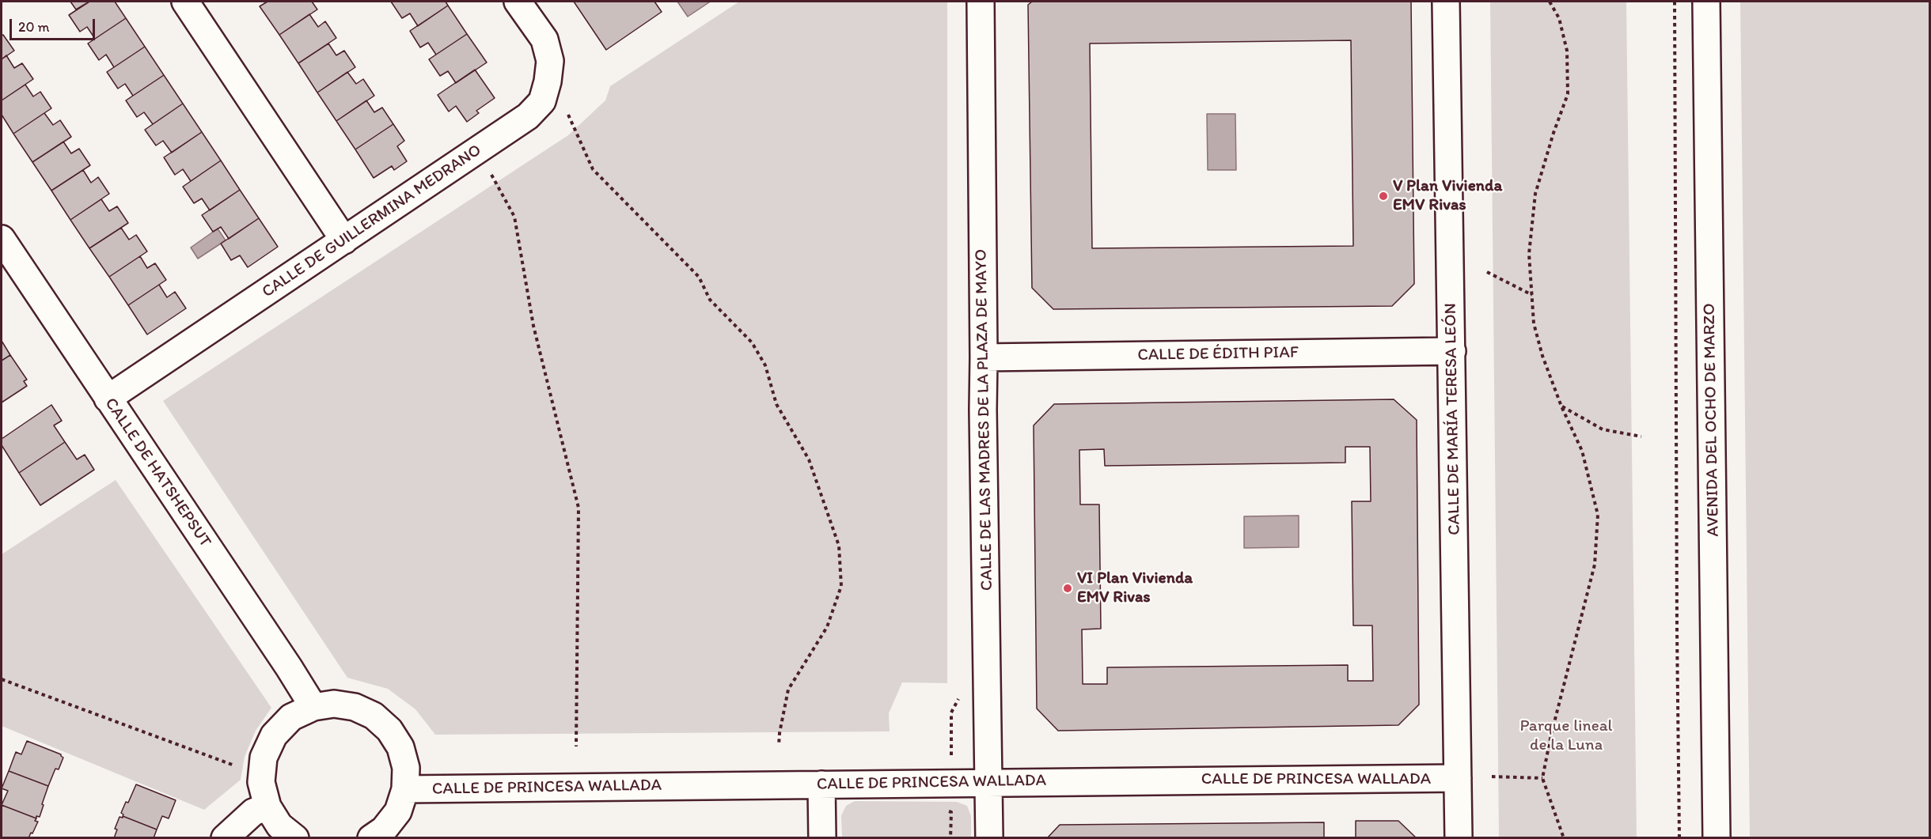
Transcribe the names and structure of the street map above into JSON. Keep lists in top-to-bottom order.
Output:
{
  "streets": {
    "street": [
      "CALLE DE GUILLERMINA MEDRANO",
      "CALLE DE ÉDITH PIAF",
      "CALLE DE MARÍA TERESA LEÓN",
      "CALLE DE LAS MADRES DE LA PLAZA DE MAYO",
      "AVENIDA DEL OCHO DE MARZO",
      "CALLE DE HATSHEPSUT",
      "CALLE DE PRINCESA WALLADA"
    ]
  },
  "crossings": [
    ["CALLE DE GUILLERMINA MEDRANO", "CALLE DE HATSHEPSUT"],
    ["CALLE DE ÉDITH PIAF", "CALLE DE MARÍA TERESA LEÓN"],
    ["CALLE DE ÉDITH PIAF", "CALLE DE LAS MADRES DE LA PLAZA DE MAYO"],
    ["CALLE DE MARÍA TERESA LEÓN", "CALLE DE PRINCESA WALLADA"],
    ["CALLE DE LAS MADRES DE LA PLAZA DE MAYO", "CALLE DE PRINCESA WALLADA"]
  ],
  "parks": ["Parque lineal de la Luna"],
  "places": ["V Plan Vivienda EMV Rivas", "VI Plan Vivienda EMV Rivas"],
  "scale_bar": "20 m"
}
